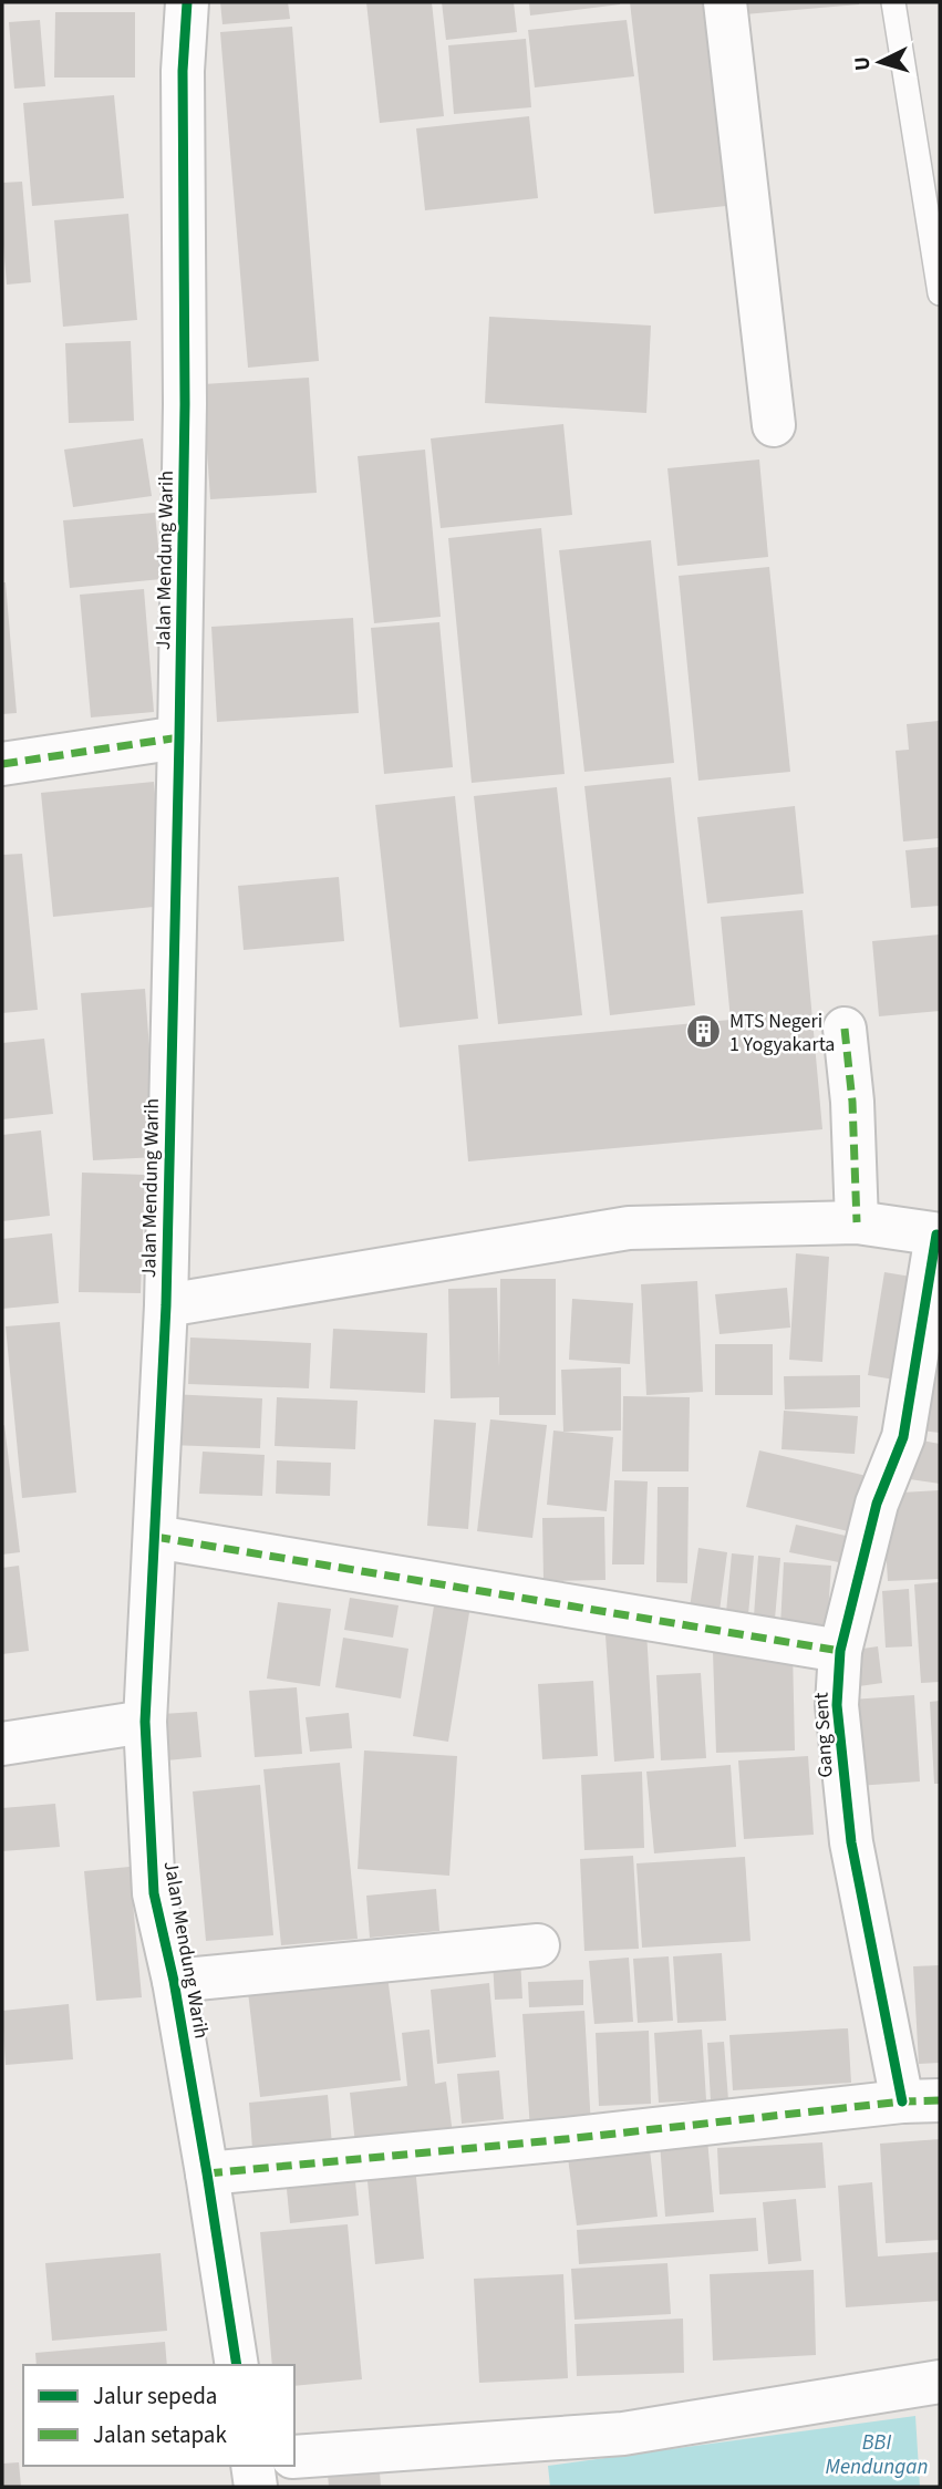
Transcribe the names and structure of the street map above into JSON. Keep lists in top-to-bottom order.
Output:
{
  "streets": {
    "street": ["Jalan Mendung Warih", "Gang Sent"]
  },
  "water": ["BBI Mendungan"],
  "places": {
    "building": ["MTS Negeri 1 Yogyakarta"]
  },
  "legend": ["Jalur sepeda", "Jalan setapak"],
  "north": "left"
}
